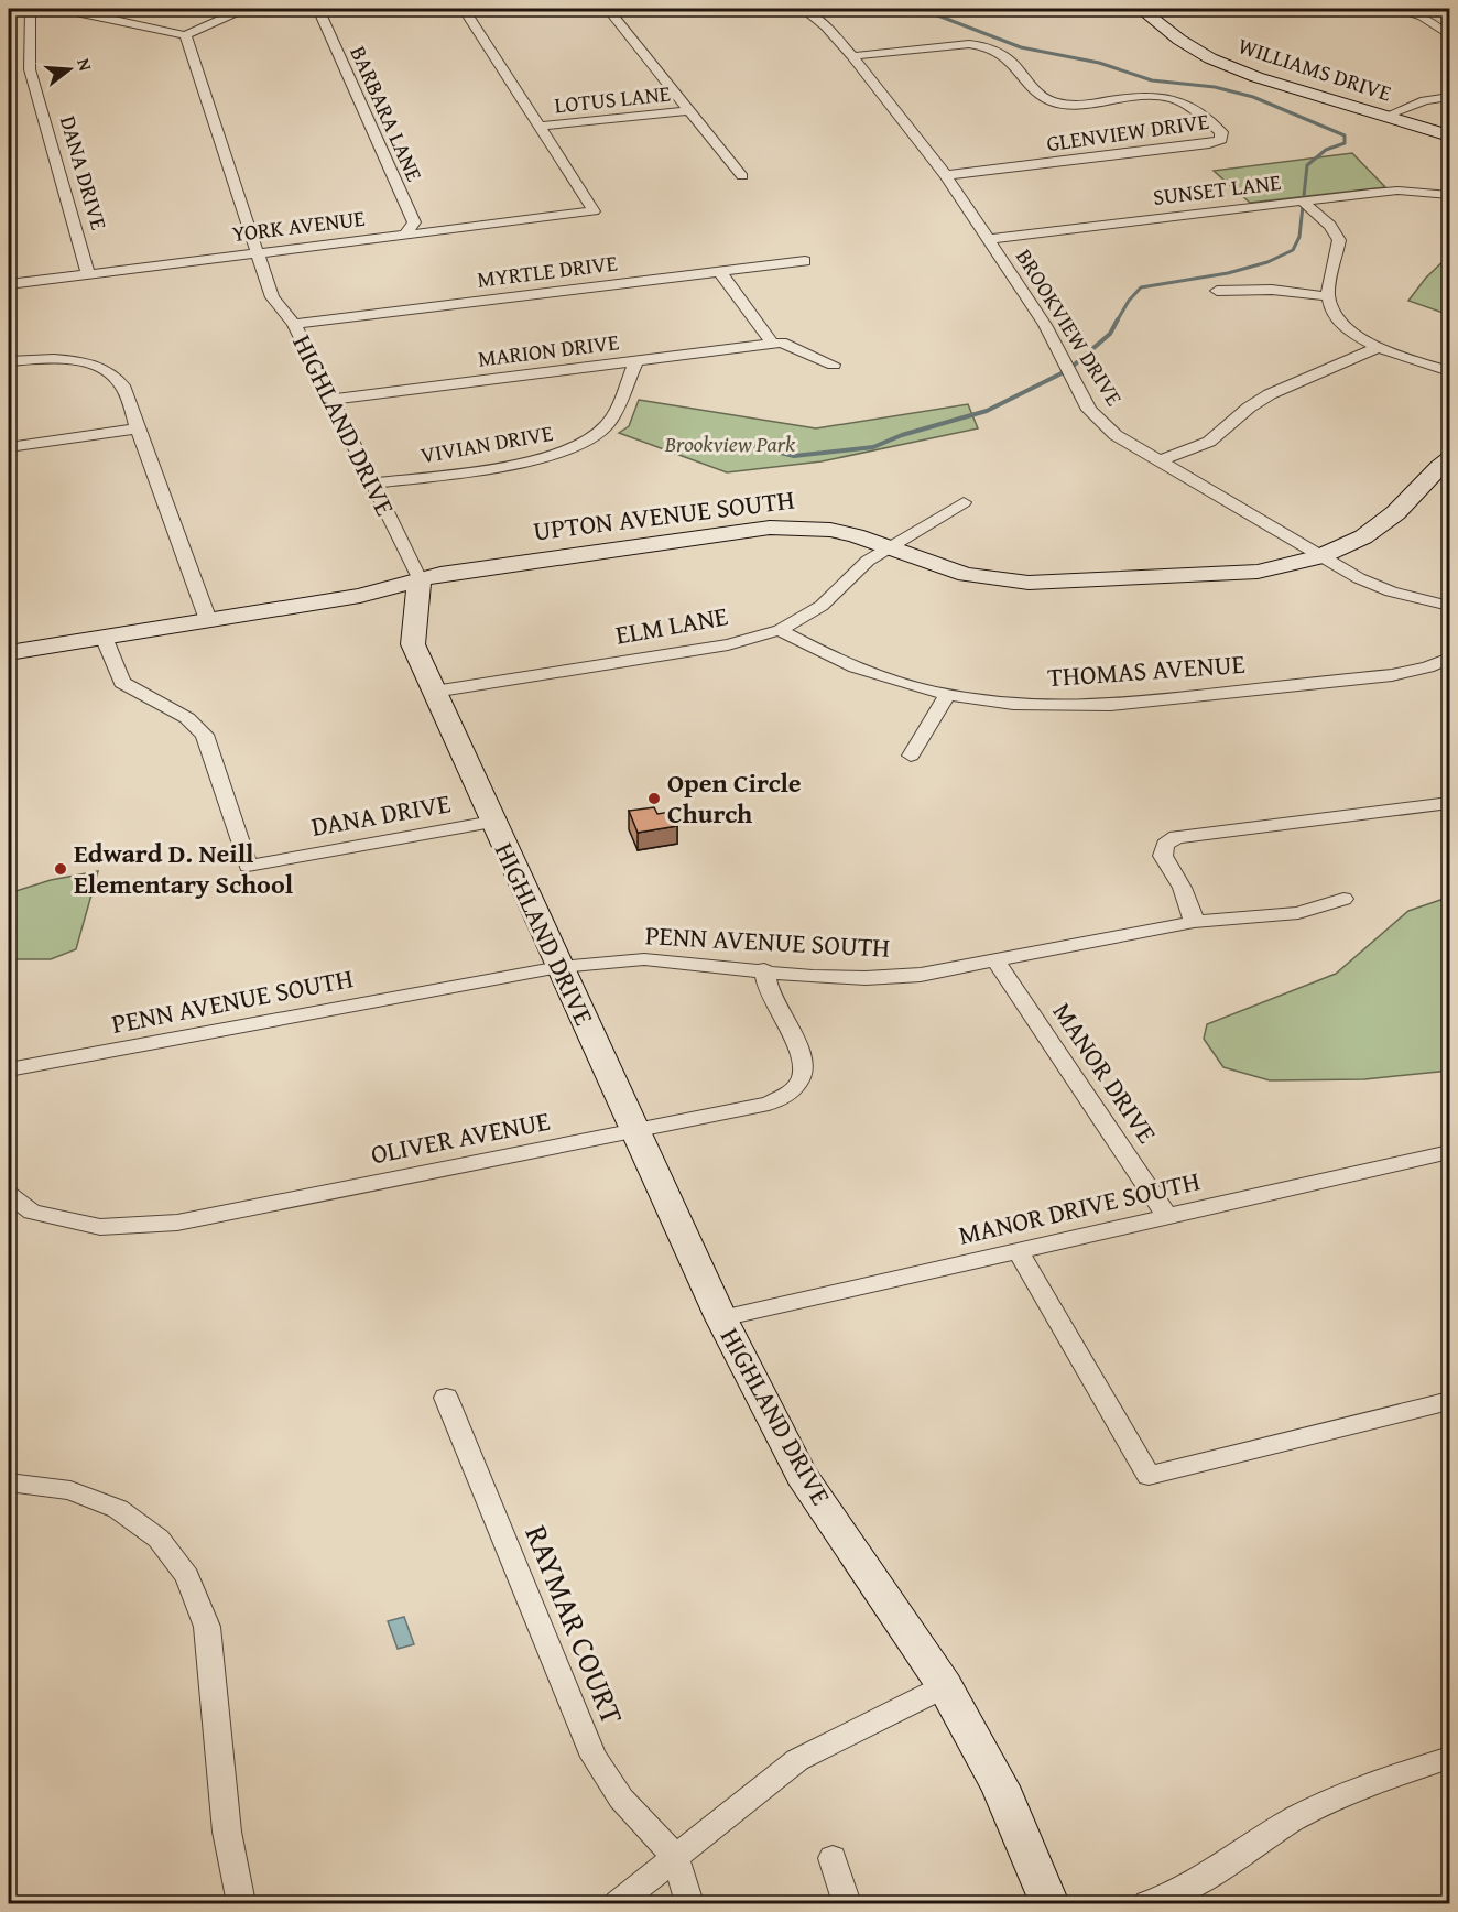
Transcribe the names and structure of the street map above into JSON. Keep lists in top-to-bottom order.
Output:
{
  "streets": {
    "street": [
      "WILLIAMS DRIVE",
      "LOTUS LANE",
      "BARBARA LANE",
      "GLENVIEW DRIVE",
      "DANA DRIVE",
      "SUNSET LANE",
      "YORK AVENUE",
      "MYRTLE DRIVE",
      "BROOKVIEW DRIVE",
      "MARION DRIVE",
      "HIGHLAND DRIVE",
      "VIVIAN DRIVE",
      "UPTON AVENUE SOUTH",
      "ELM LANE",
      "THOMAS AVENUE",
      "PENN AVENUE SOUTH",
      "MANOR DRIVE",
      "OLIVER AVENUE",
      "MANOR DRIVE SOUTH",
      "RAYMAR COURT"
    ]
  },
  "crossings": [
    ["LOTUS LANE", "YORK AVENUE"],
    ["BARBARA LANE", "YORK AVENUE"],
    ["GLENVIEW DRIVE", "BROOKVIEW DRIVE"],
    ["DANA DRIVE", "YORK AVENUE"],
    ["DANA DRIVE", "HIGHLAND DRIVE"],
    ["DANA DRIVE", "UPTON AVENUE SOUTH"],
    ["SUNSET LANE", "BROOKVIEW DRIVE"],
    ["YORK AVENUE", "HIGHLAND DRIVE"],
    ["MYRTLE DRIVE", "HIGHLAND DRIVE"],
    ["BROOKVIEW DRIVE", "UPTON AVENUE SOUTH"],
    ["MARION DRIVE", "HIGHLAND DRIVE"],
    ["MARION DRIVE", "VIVIAN DRIVE"],
    ["HIGHLAND DRIVE", "VIVIAN DRIVE"],
    ["HIGHLAND DRIVE", "UPTON AVENUE SOUTH"],
    ["HIGHLAND DRIVE", "ELM LANE"],
    ["HIGHLAND DRIVE", "PENN AVENUE SOUTH"],
    ["HIGHLAND DRIVE", "OLIVER AVENUE"],
    ["HIGHLAND DRIVE", "MANOR DRIVE SOUTH"],
    ["UPTON AVENUE SOUTH", "ELM LANE"],
    ["ELM LANE", "THOMAS AVENUE"],
    ["PENN AVENUE SOUTH", "MANOR DRIVE"],
    ["PENN AVENUE SOUTH", "OLIVER AVENUE"],
    ["MANOR DRIVE", "MANOR DRIVE SOUTH"]
  ],
  "parks": ["Brookview Park"],
  "places": ["Open Circle Church", "Edward D. Neill Elementary School"],
  "north": "right"
}
